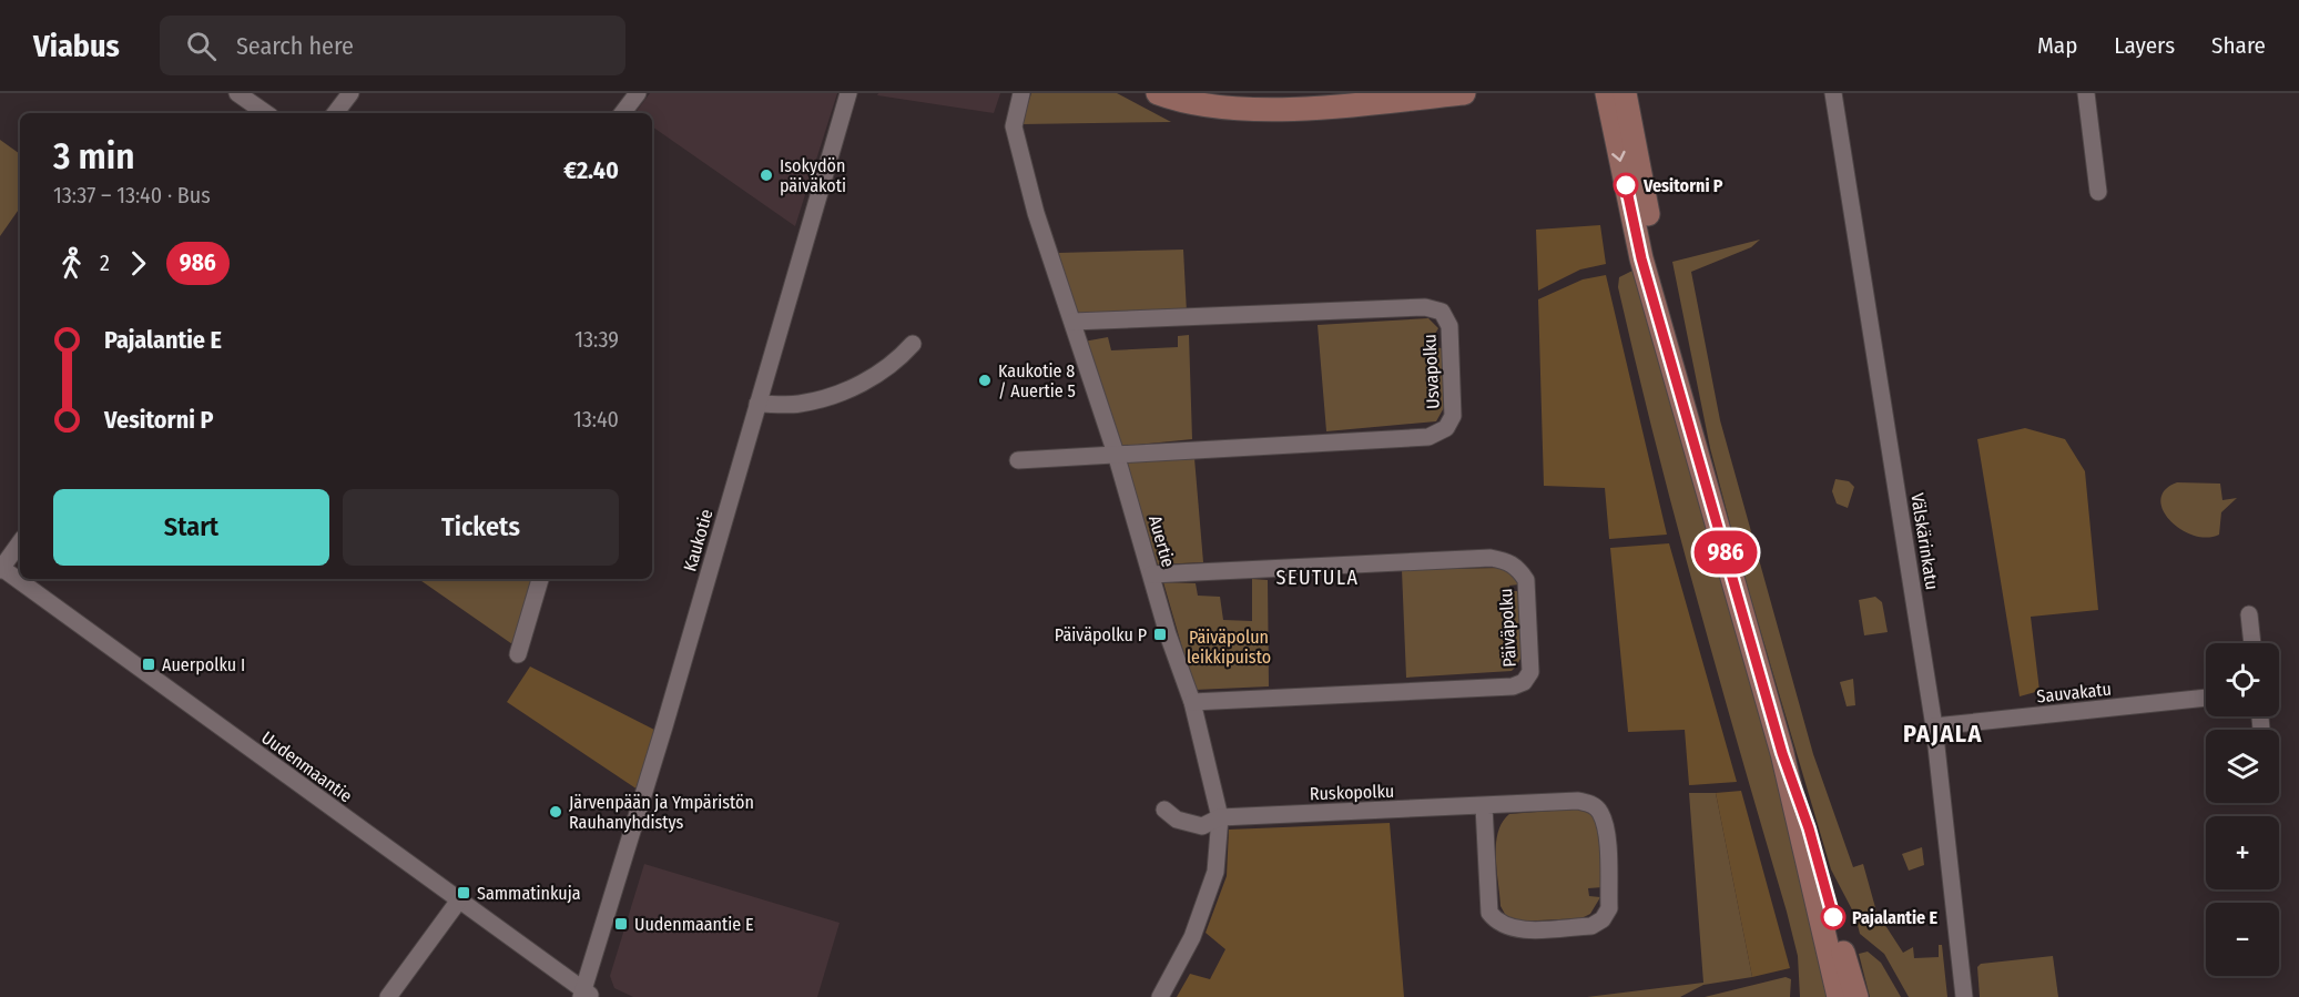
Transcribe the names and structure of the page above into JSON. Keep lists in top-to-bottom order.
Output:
{
  "streets": {
    "street": [
      "Usvapolku",
      "Kaukotie",
      "Auertie",
      "Välskärinkatu",
      "Päiväpolku",
      "Sauvakatu",
      "Uudenmaantie",
      "Ruskopolku"
    ]
  },
  "crossings": [
    ["Usvapolku", "Auertie"],
    ["Kaukotie", "Uudenmaantie"],
    ["Auertie", "Päiväpolku"],
    ["Auertie", "Ruskopolku"],
    ["Välskärinkatu", "Sauvakatu"]
  ],
  "districts": ["SEUTULA", "PAJALA"],
  "parks": ["Päiväpolun leikkipuisto"],
  "places": {
    "other": [
      "Isokydön päiväkoti",
      "Vesitorni P",
      "Kaukotie 8 / Auertie 5",
      "Järvenpään ja Ympäristön Rauhanyhdistys",
      "Pajalantie E"
    ],
    "transit": [
      "Päiväpolku P",
      "Auerpolku I",
      "Sammatinkuja",
      "Uudenmaantie E"
    ]
  },
  "lines": ["bus line 986"],
  "page": {
    "header": "Viabus",
    "search": "Search here",
    "nav": ["Map", "Layers", "Share"],
    "on_map": "986",
    "heading": ["3 min", "13:37 – 13:40 · Bus", "€2.40"],
    "legs": ["2", "986"],
    "list": [
      {
        "name": "Pajalantie E",
        "value": "13:39"
      },
      {
        "name": "Vesitorni P",
        "value": "13:40"
      }
    ],
    "buttons": ["Start", "Tickets"],
    "map_buttons": ["+", "−"]
  }
}
